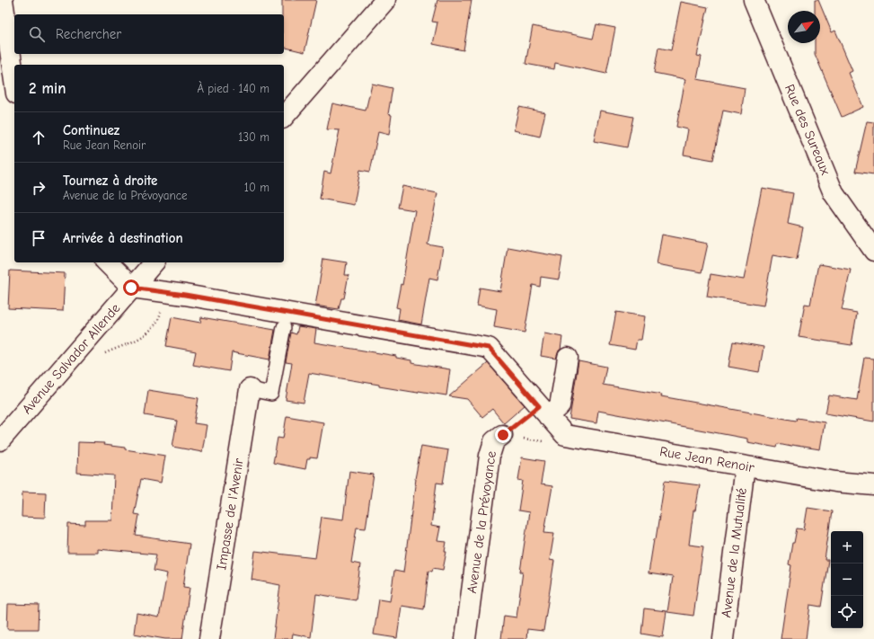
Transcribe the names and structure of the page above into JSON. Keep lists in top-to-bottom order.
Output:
{
  "streets": {
    "street": [
      "Rue des Sureaux",
      "Avenue Salvador Allende",
      "Rue Jean Renoir",
      "Impasse de l'Avenir",
      "Avenue de la Prévoyance",
      "Avenue de la Mutualité"
    ]
  },
  "crossings": [
    ["Avenue Salvador Allende", "Rue Jean Renoir"],
    ["Rue Jean Renoir", "Avenue de la Mutualité"]
  ],
  "north": "top right",
  "page": {
    "search": "Rechercher",
    "heading": ["2 min", "À pied · 140 m"],
    "list": [
      ["Continuez", "Rue Jean Renoir", "130 m"],
      ["Tournez à droite", "Avenue de la Prévoyance", "10 m"],
      "Arrivée à destination"
    ],
    "map_buttons": ["+", "−"]
  }
}
